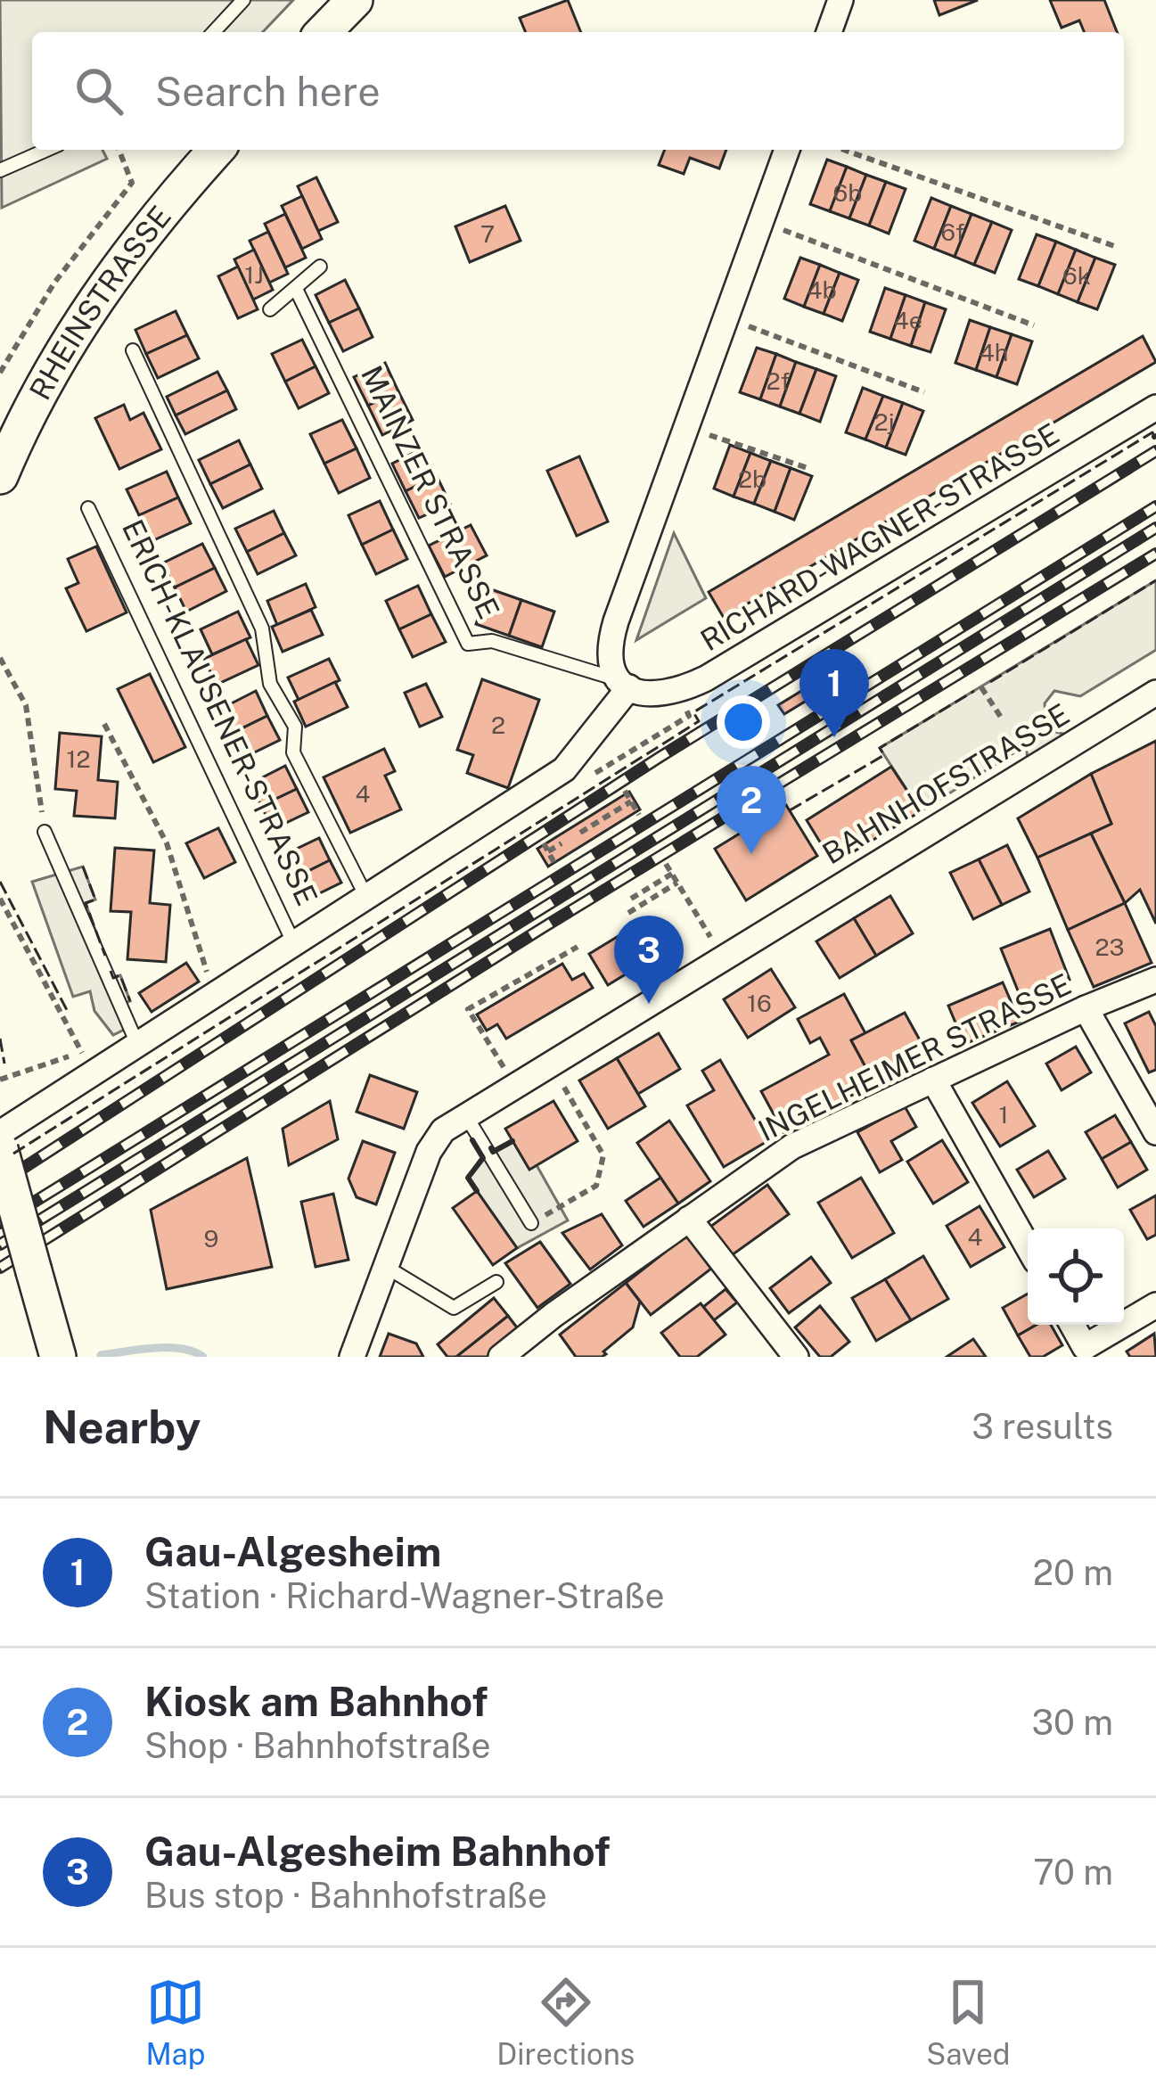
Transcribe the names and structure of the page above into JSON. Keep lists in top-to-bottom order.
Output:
{
  "streets": {
    "main road": ["RHEINSTRASSE"],
    "street": [
      "RICHARD-WAGNER-STRASSE",
      "ERICH-KLAUSENER-STRASSE",
      "BAHNHOFSTRASSE",
      "INGELHEIMER STRASSE"
    ],
    "lane": ["MAINZER STRASSE"]
  },
  "crossings": [
    ["MAINZER STRASSE", "ERICH-KLAUSENER-STRASSE"]
  ],
  "house_numbers": [
    "6b",
    "6f",
    "7",
    "1J",
    "6k",
    "4b",
    "4e",
    "4h",
    "2f",
    "2j",
    "2b",
    "2",
    "12",
    "4",
    "23",
    "16",
    "1",
    "4",
    "9"
  ],
  "page": {
    "search": "Search here",
    "pins": ["1", "2", "3"],
    "heading": ["Nearby", "3 results"],
    "list": [
      {
        "mark": "1",
        "name": "Gau-Algesheim",
        "note": "Station · Richard-Wagner-Straße",
        "value": "20 m"
      },
      {
        "mark": "2",
        "name": "Kiosk am Bahnhof",
        "note": "Shop · Bahnhofstraße",
        "value": "30 m"
      },
      {
        "mark": "3",
        "name": "Gau-Algesheim Bahnhof",
        "note": "Bus stop · Bahnhofstraße",
        "value": "70 m"
      }
    ],
    "nav": ["Map", "Directions", "Saved"]
  }
}
